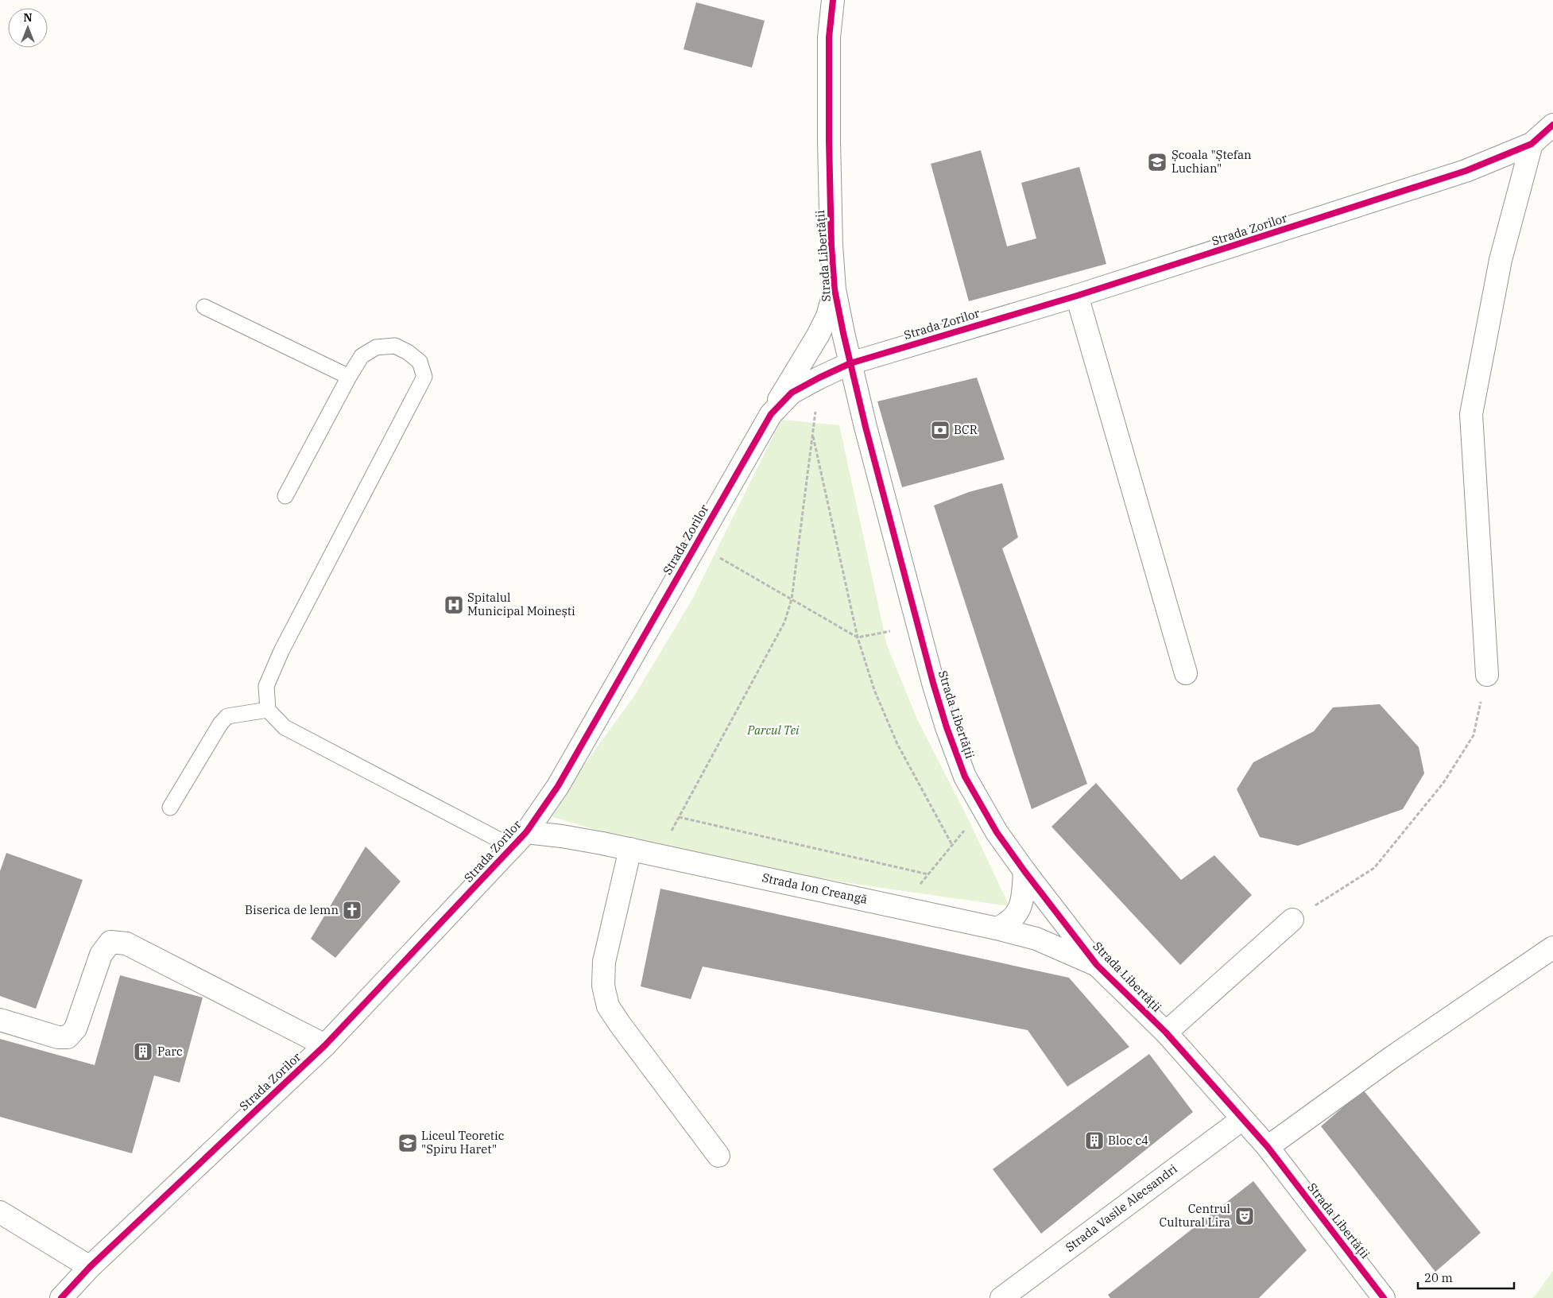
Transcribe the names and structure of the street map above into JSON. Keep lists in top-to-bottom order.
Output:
{
  "streets": {
    "street": [
      "Strada Zorilor",
      "Strada Libertății",
      "Strada Ion Creangă",
      "Strada Vasile Alecsandri"
    ]
  },
  "crossings": [
    ["Strada Zorilor", "Strada Libertății"],
    ["Strada Zorilor", "Strada Ion Creangă"],
    ["Strada Libertății", "Strada Ion Creangă"],
    ["Strada Libertății", "Strada Vasile Alecsandri"]
  ],
  "parks": ["Parcul Tei"],
  "places": {
    "school or university": ["Școala \"Ștefan Luchian\"", "Liceul Teoretic \"Spiru Haret\""],
    "bank": ["BCR"],
    "hospital": ["Spitalul Municipal Moinești"],
    "church": ["Biserica de lemn"],
    "building": ["Parc", "Bloc c4"],
    "theatre": ["Centrul Cultural Lira"]
  },
  "scale_bar": "20 m",
  "north": "top"
}
